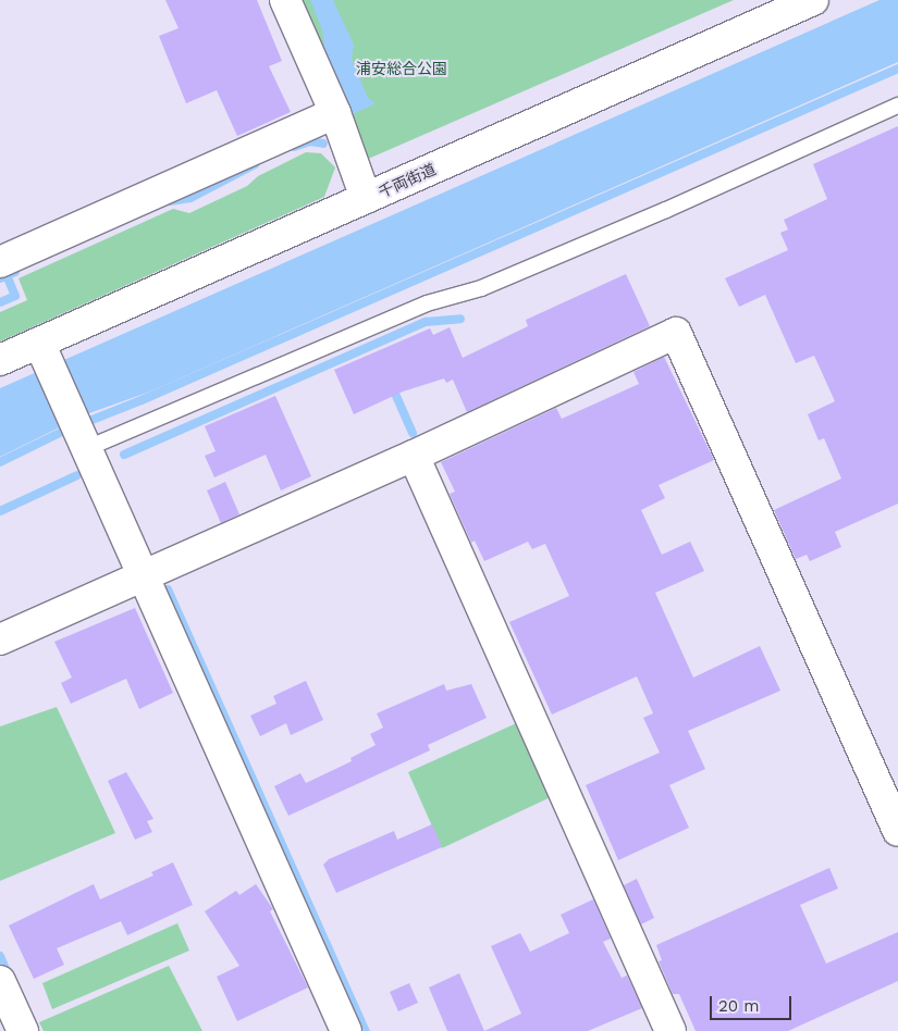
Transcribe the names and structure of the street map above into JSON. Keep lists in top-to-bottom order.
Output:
{
  "streets": {
    "street": ["千両街道"]
  },
  "parks": ["浦安総合公園"],
  "scale_bar": "20 m"
}
